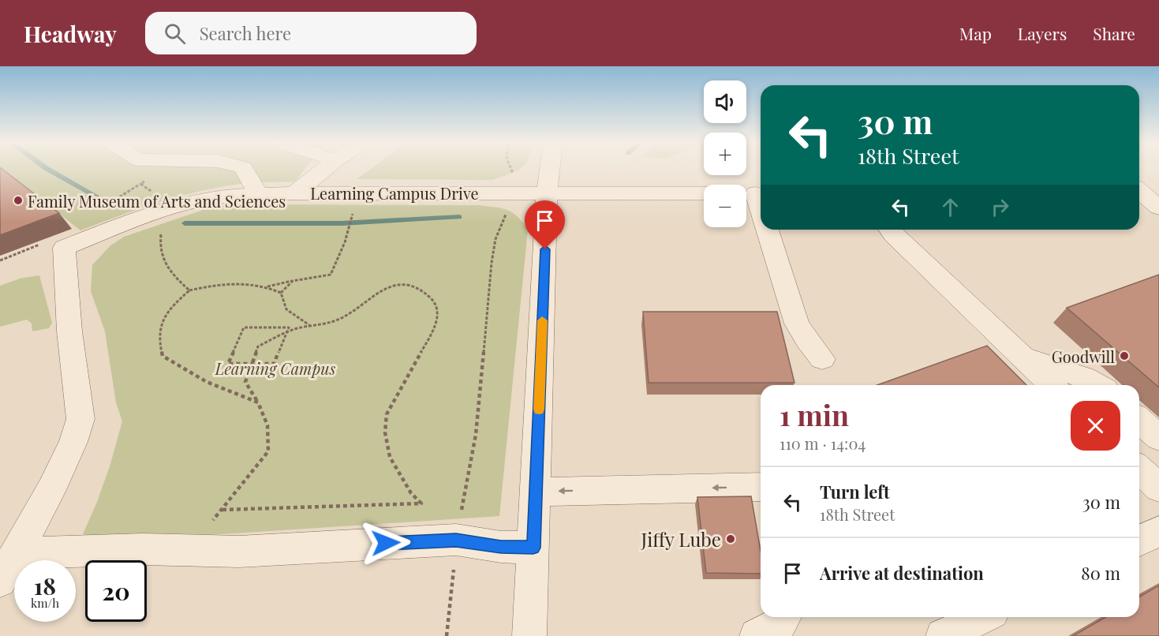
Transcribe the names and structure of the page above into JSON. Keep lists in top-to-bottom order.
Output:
{
  "streets": {
    "street": ["Learning Campus Drive"]
  },
  "parks": ["Learning Campus"],
  "places": ["Family Museum of Arts and Sciences", "Goodwill", "Jiffy Lube"],
  "page": {
    "header": "Headway",
    "search": "Search here",
    "nav": ["Map", "Layers", "Share"],
    "map_buttons": ["+", "−"],
    "turn": ["30 m", "18th Street"],
    "heading": ["1 min", "110 m · 14:04"],
    "list": [
      {
        "name": "Turn left",
        "note": "18th Street",
        "value": "30 m"
      },
      {
        "name": "Arrive at destination",
        "value": "80 m"
      }
    ],
    "speed": "18 km/h",
    "limit": "20"
  }
}
